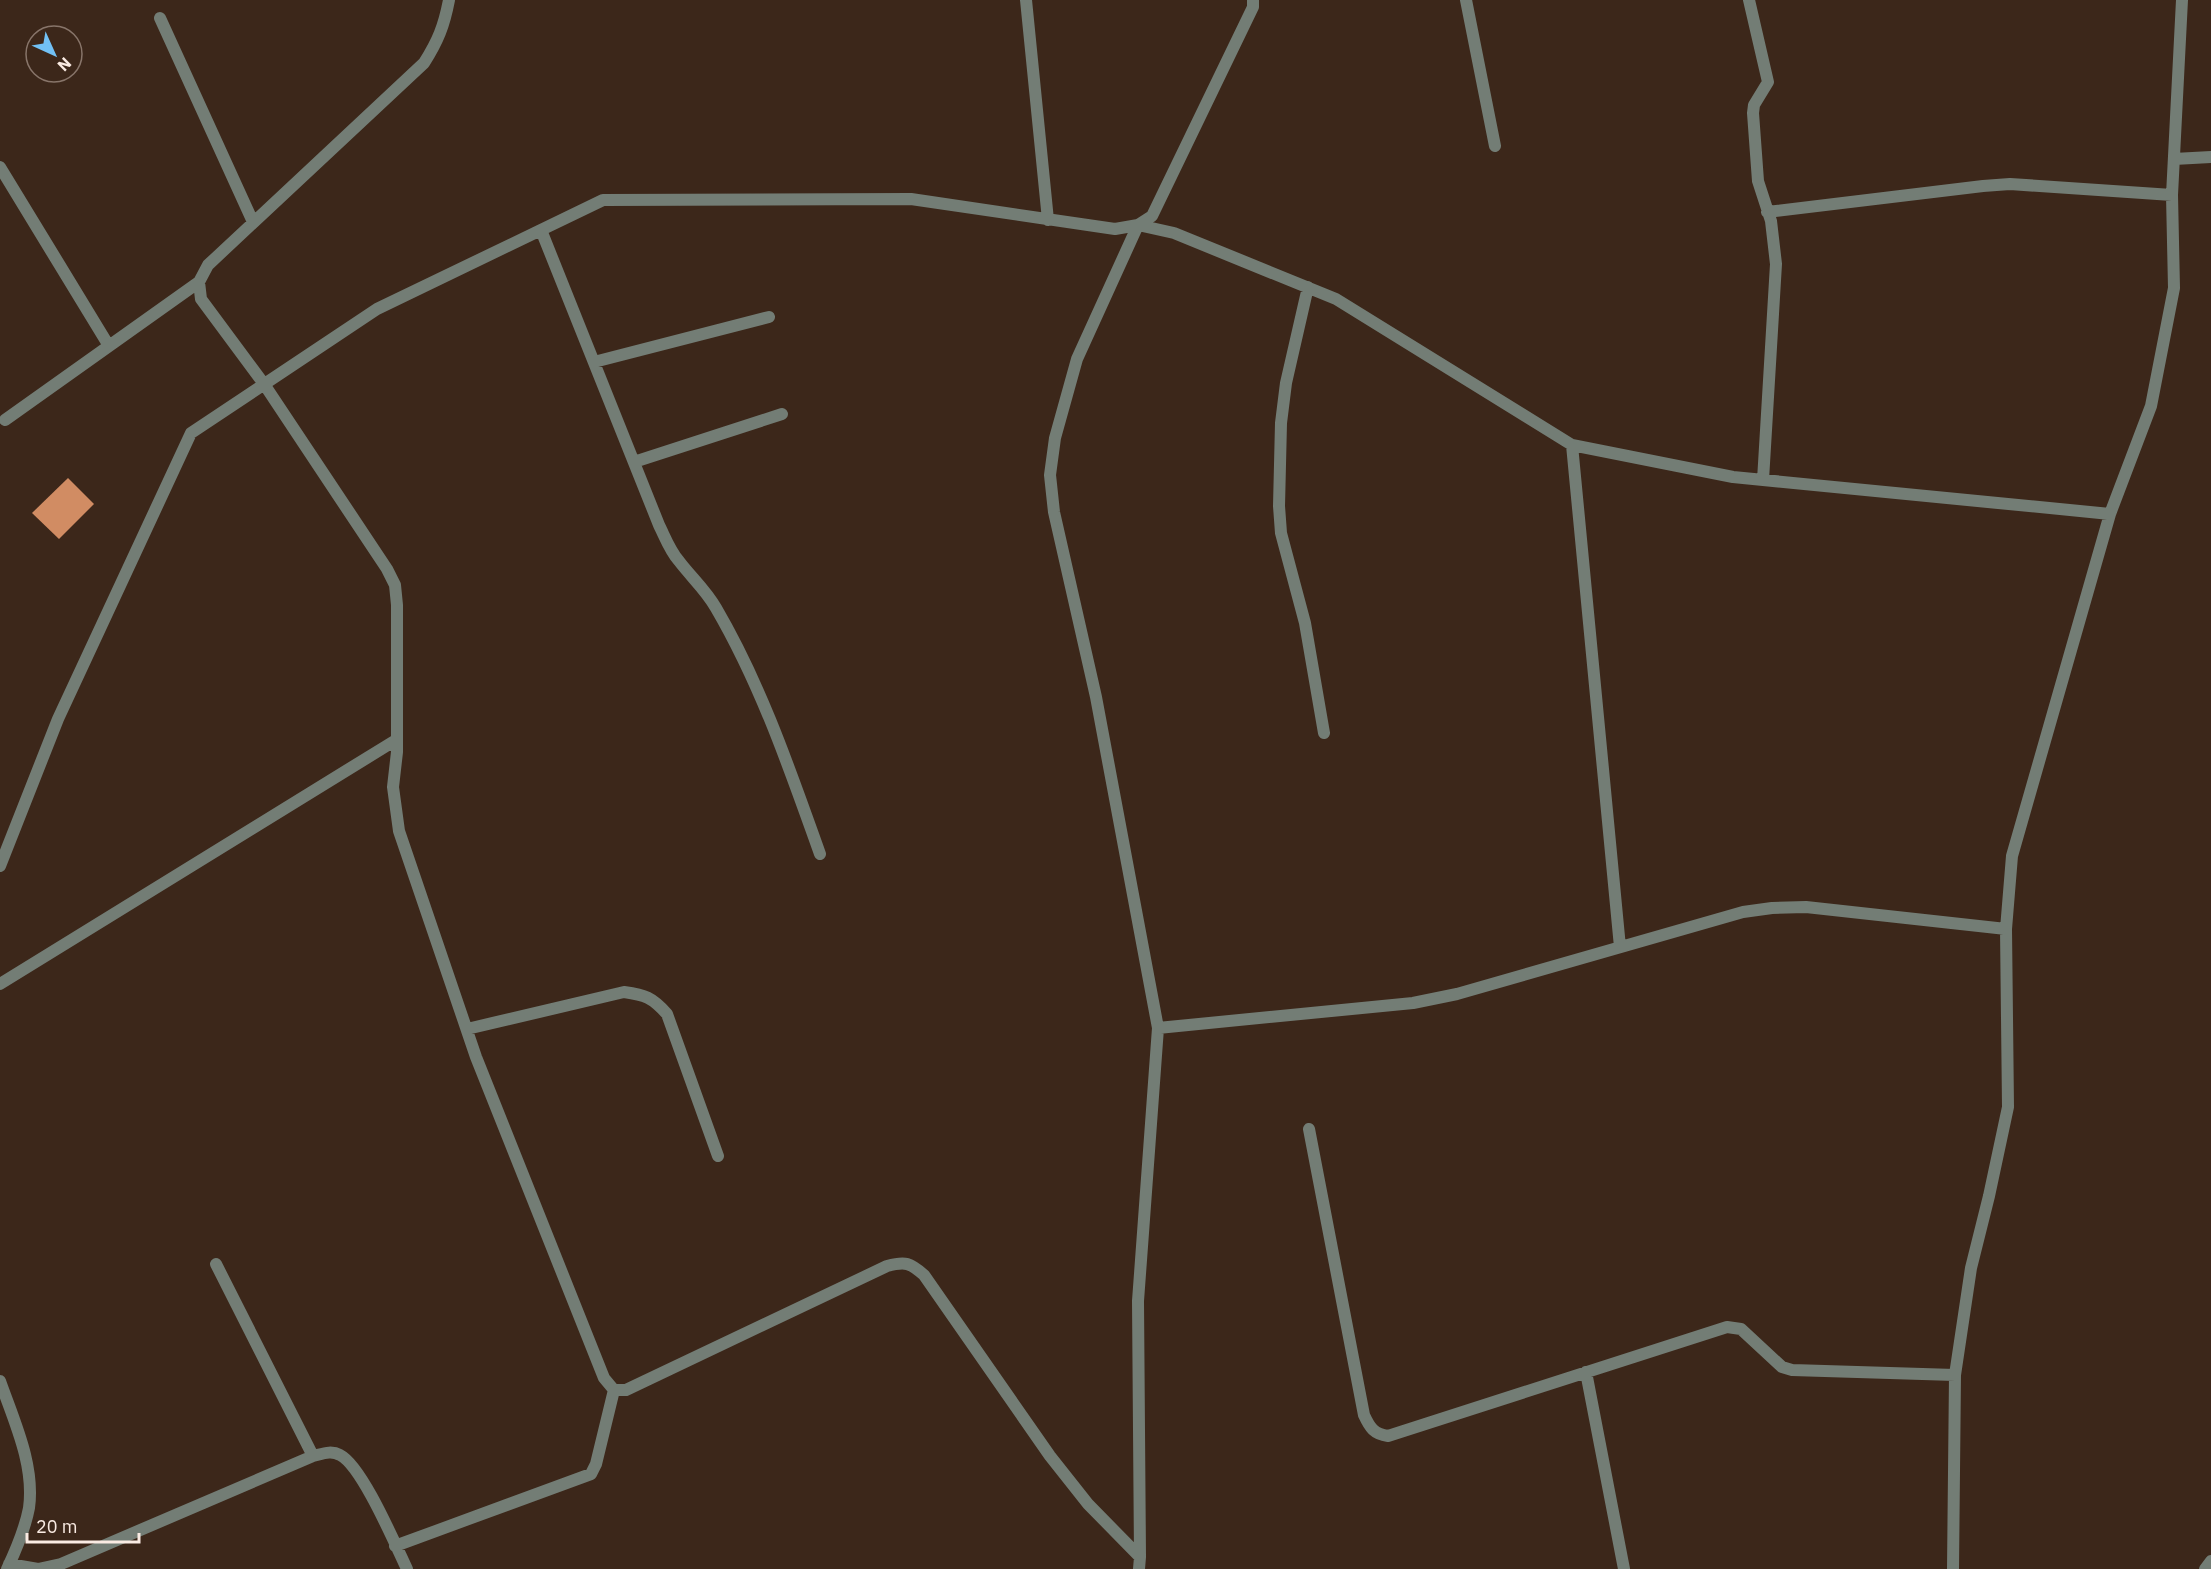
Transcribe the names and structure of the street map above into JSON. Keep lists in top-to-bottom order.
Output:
{
  "scale_bar": "20 m",
  "north": "bottom right"
}
